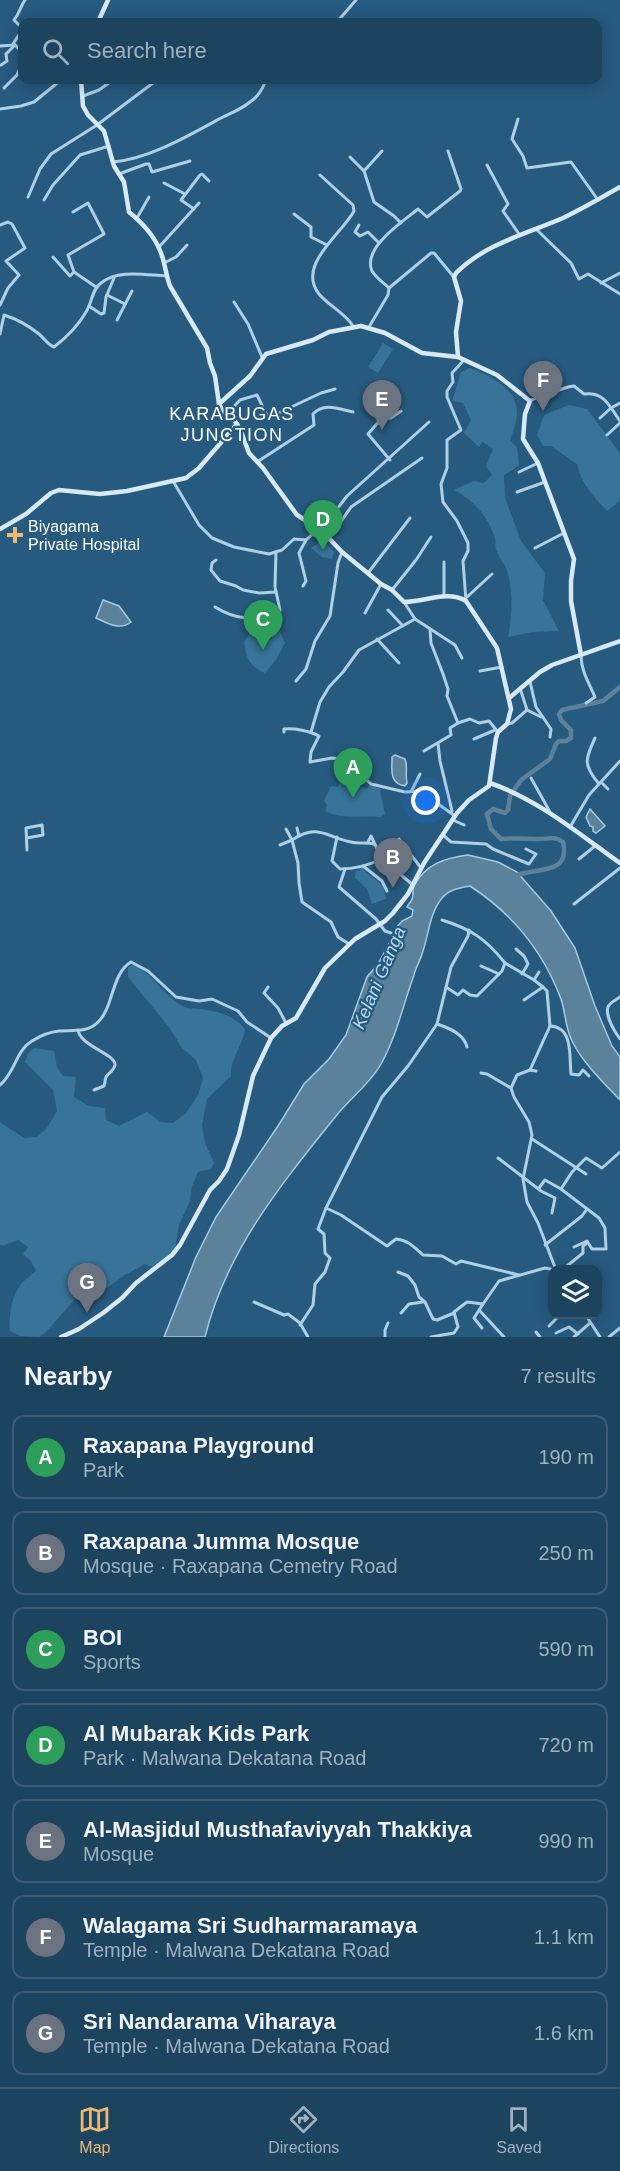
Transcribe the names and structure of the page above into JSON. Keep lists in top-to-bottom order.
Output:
{
  "districts": ["KARABUGAS JUNCTION"],
  "water": ["Kelani Ganga"],
  "places": {
    "health": ["Biyagama Private Hospital"]
  },
  "page": {
    "search": "Search here",
    "pins": [
      "F",
      "E",
      "D",
      "C",
      "A",
      "B",
      "G"
    ],
    "heading": ["Nearby", "7 results"],
    "list": [
      {
        "mark": "A",
        "name": "Raxapana Playground",
        "note": "Park",
        "value": "190 m"
      },
      {
        "mark": "B",
        "name": "Raxapana Jumma Mosque",
        "note": "Mosque · Raxapana Cemetry Road",
        "value": "250 m"
      },
      {
        "mark": "C",
        "name": "BOI",
        "note": "Sports",
        "value": "590 m"
      },
      {
        "mark": "D",
        "name": "Al Mubarak Kids Park",
        "note": "Park · Malwana Dekatana Road",
        "value": "720 m"
      },
      {
        "mark": "E",
        "name": "Al-Masjidul Musthafaviyyah Thakkiya",
        "note": "Mosque",
        "value": "990 m"
      },
      {
        "mark": "F",
        "name": "Walagama Sri Sudharmaramaya",
        "note": "Temple · Malwana Dekatana Road",
        "value": "1.1 km"
      },
      {
        "mark": "G",
        "name": "Sri Nandarama Viharaya",
        "note": "Temple · Malwana Dekatana Road",
        "value": "1.6 km"
      }
    ],
    "nav": ["Map", "Directions", "Saved"]
  }
}
